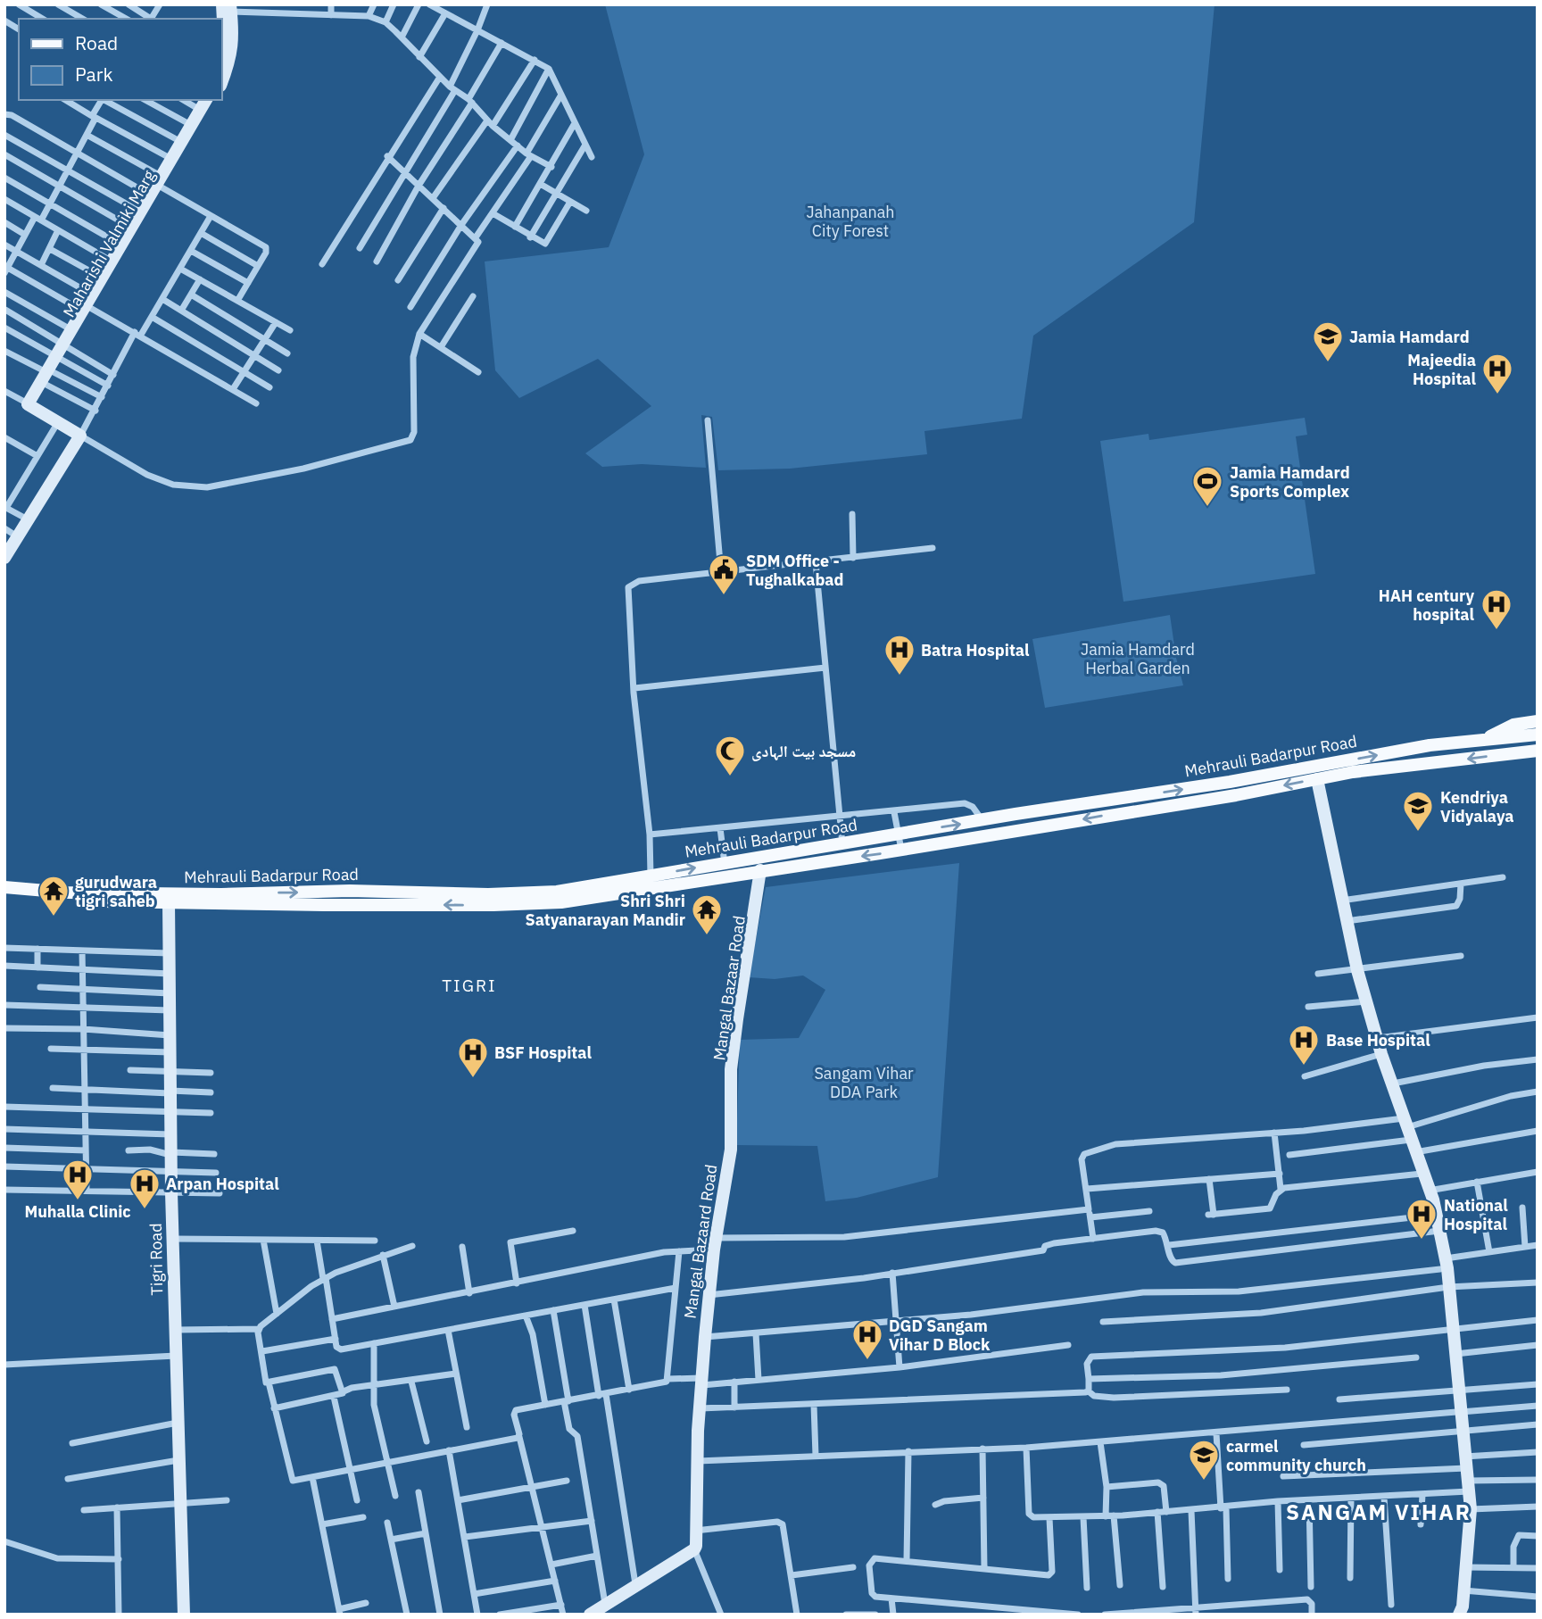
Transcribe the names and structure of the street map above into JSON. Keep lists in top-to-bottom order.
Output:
{
  "streets": {
    "main road": ["Mehrauli Badarpur Road"],
    "street": [
      "Maharishi Valmiki Marg",
      "Mangal Bazaar Road",
      "Mangal Bazaard Road",
      "Tigri Road"
    ]
  },
  "crossings": [
    ["Mehrauli Badarpur Road", "Mangal Bazaar Road"],
    ["Mehrauli Badarpur Road", "Tigri Road"],
    ["Mangal Bazaar Road", "Mangal Bazaard Road"]
  ],
  "districts": ["TIGRI", "SANGAM VIHAR"],
  "parks": ["Jahanpanah City Forest", "Jamia Hamdard Herbal Garden", "Sangam Vihar DDA Park"],
  "places": {
    "school or university": ["Jamia Hamdard", "Kendriya Vidyalaya", "carmel community church"],
    "hospital": [
      "Majeedia Hospital",
      "HAH century hospital",
      "Batra Hospital",
      "Base Hospital",
      "BSF Hospital",
      "Muhalla Clinic",
      "Arpan Hospital",
      "National Hospital",
      "DGD Sangam Vihar D Block"
    ],
    "sports": ["Jamia Hamdard Sports Complex"],
    "public building": ["SDM Office - Tughalkabad"],
    "mosque": ["مسجد بیت الہادی"],
    "temple": ["gurudwara tigri saheb", "Shri Shri Satyanarayan Mandir"]
  },
  "legend": ["Road", "Park"]
}
